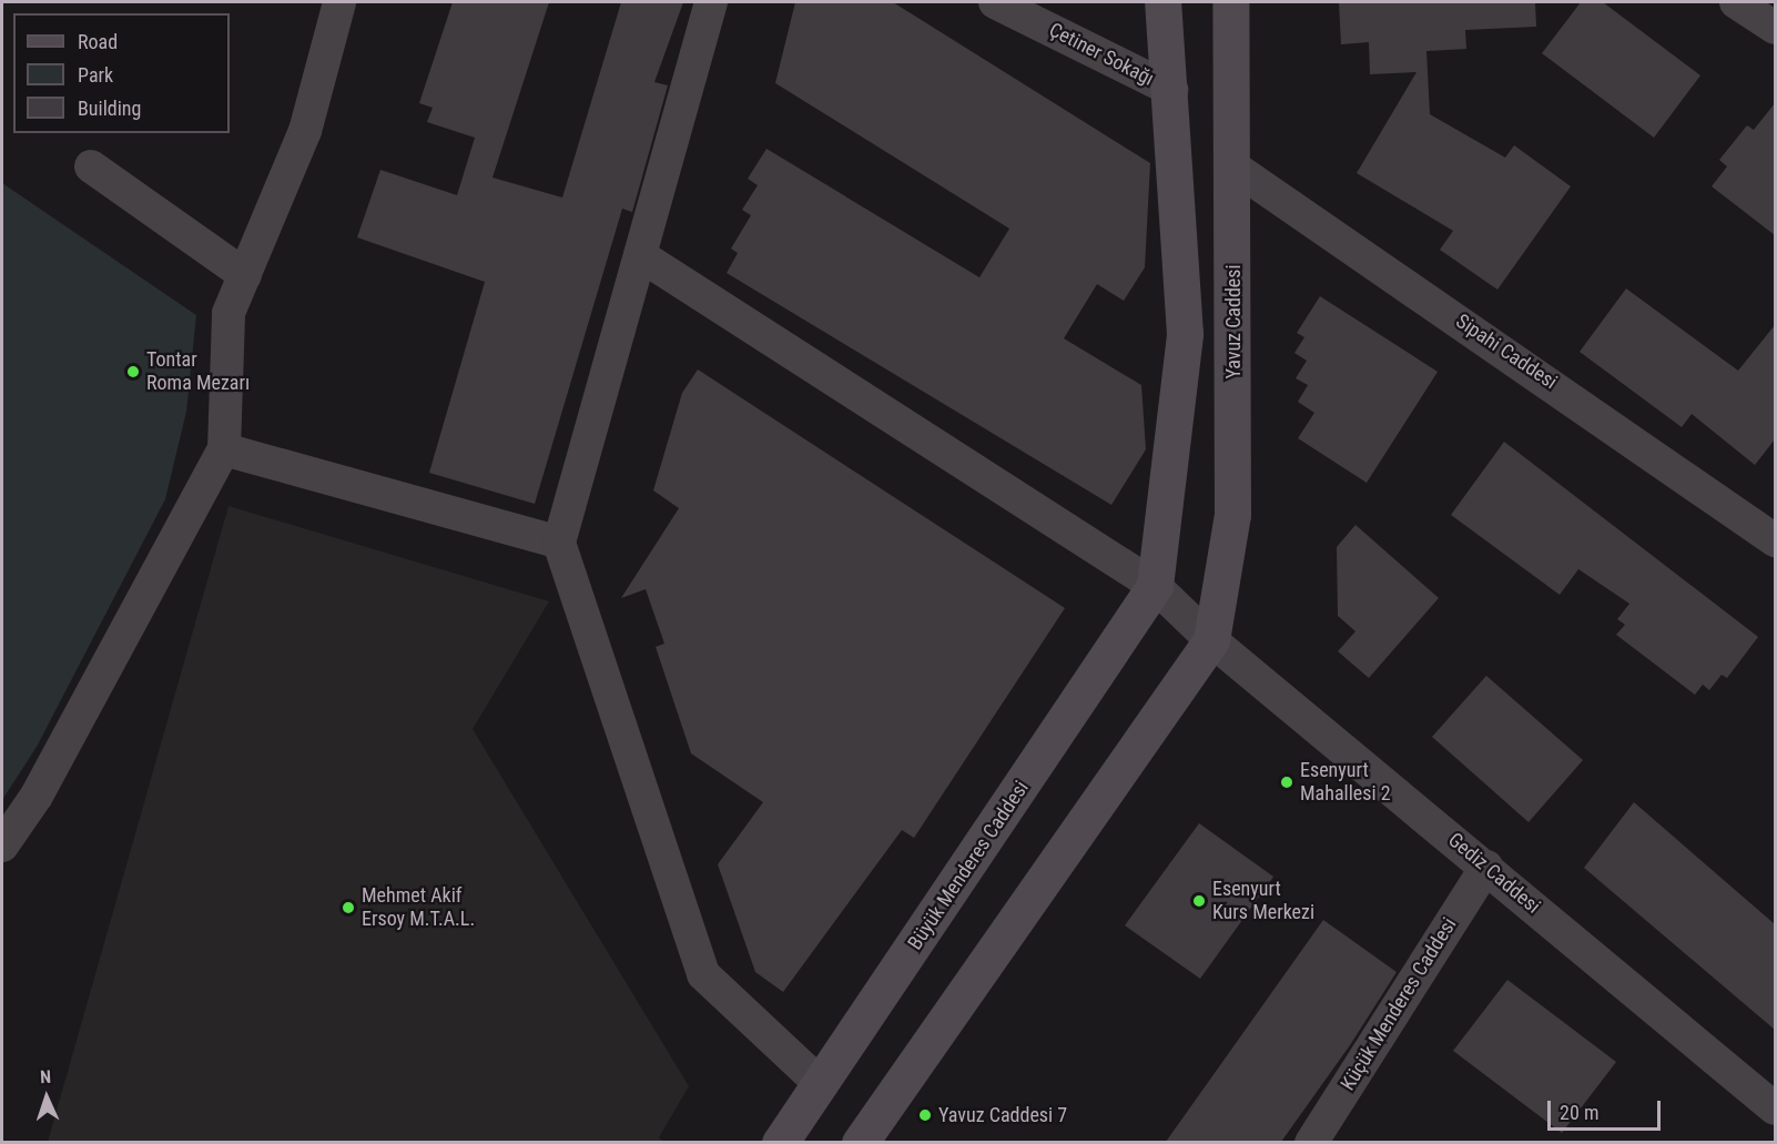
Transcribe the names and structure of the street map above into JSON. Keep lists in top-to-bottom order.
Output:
{
  "streets": {
    "street": [
      "Çetiner Sokağı",
      "Yavuz Caddesi",
      "Sipahi Caddesi",
      "Büyük Menderes Caddesi",
      "Gediz Caddesi",
      "Küçük Menderes Caddesi"
    ]
  },
  "crossings": [
    ["Yavuz Caddesi", "Sipahi Caddesi"],
    ["Yavuz Caddesi", "Gediz Caddesi"],
    ["Büyük Menderes Caddesi", "Gediz Caddesi"],
    ["Gediz Caddesi", "Küçük Menderes Caddesi"]
  ],
  "places": [
    "Tontar Roma Mezarı",
    "Esenyurt Mahallesi 2",
    "Esenyurt Kurs Merkezi",
    "Mehmet Akif Ersoy M.T.A.L.",
    "Yavuz Caddesi 7"
  ],
  "legend": ["Road", "Park", "Building"],
  "scale_bar": "20 m",
  "north": "top"
}
